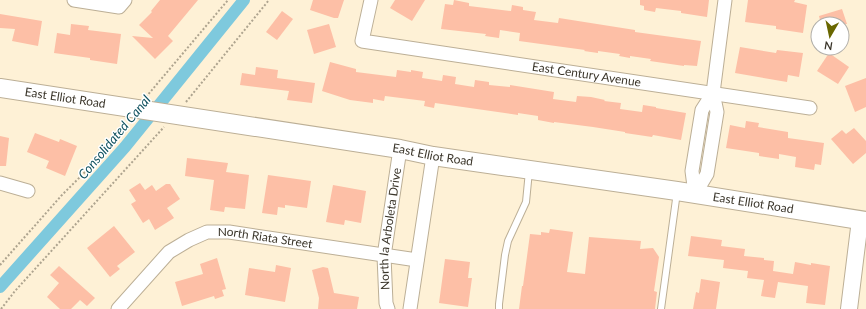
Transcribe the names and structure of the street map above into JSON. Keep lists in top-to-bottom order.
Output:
{
  "streets": {
    "main road": ["East Elliot Road"],
    "street": ["East Century Avenue", "North la Arboleta Drive", "North Riata Street"]
  },
  "crossings": [
    ["East Elliot Road", "North la Arboleta Drive"],
    ["North la Arboleta Drive", "North Riata Street"]
  ],
  "water": ["Consolidated Canal"],
  "north": "bottom"
}
